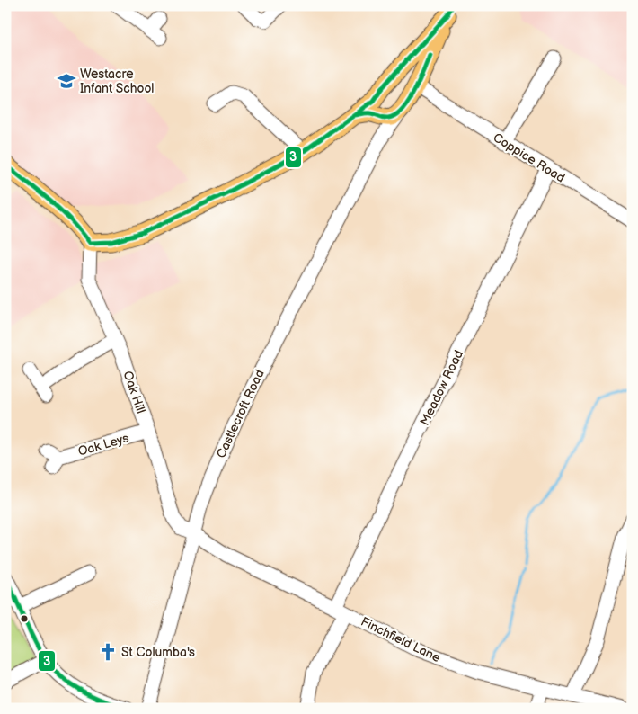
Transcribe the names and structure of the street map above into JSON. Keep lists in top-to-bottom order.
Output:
{
  "streets": {
    "street": [
      "Coppice Road",
      "Meadow Road",
      "Oak Hill",
      "Castlecroft Road",
      "Oak Leys",
      "Finchfield Lane"
    ]
  },
  "crossings": [
    ["Coppice Road", "Meadow Road"],
    ["Meadow Road", "Finchfield Lane"],
    ["Oak Hill", "Castlecroft Road"],
    ["Oak Hill", "Oak Leys"],
    ["Oak Hill", "Finchfield Lane"],
    ["Castlecroft Road", "Finchfield Lane"]
  ],
  "places": {
    "school or university": ["Westacre Infant School"],
    "church": ["St Columba's"]
  },
  "lines": ["transit line 3"]
}
